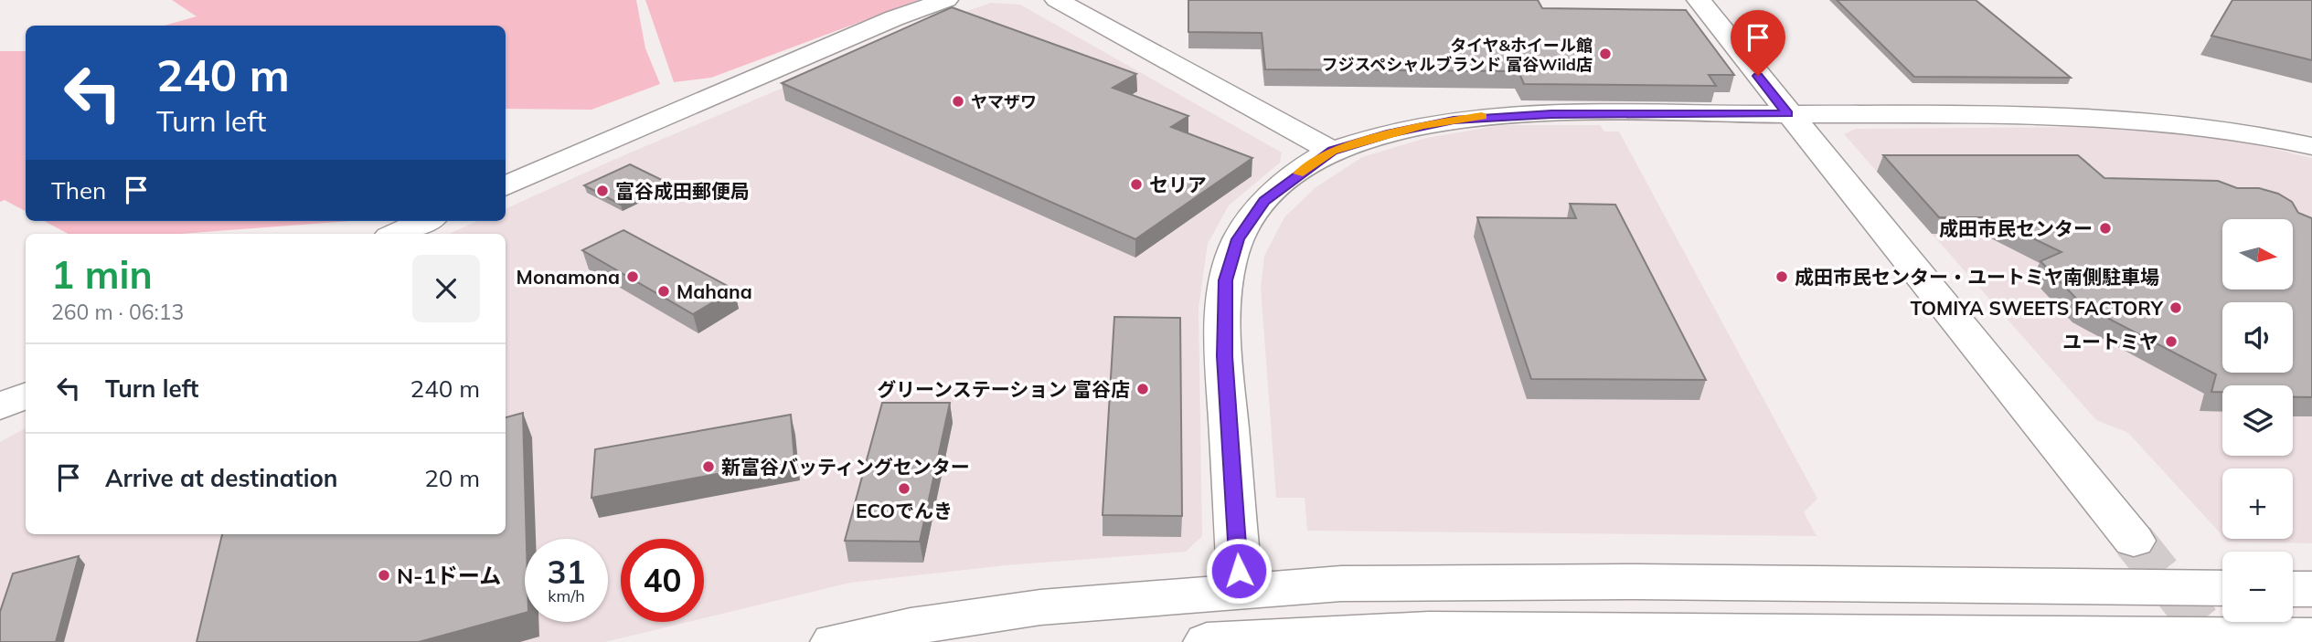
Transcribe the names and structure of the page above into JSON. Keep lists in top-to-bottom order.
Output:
{
  "places": [
    "タイヤ&ホイール館 フジスペシャルブランド 富谷Wild店",
    "ヤマザワ",
    "セリア",
    "富谷成田郵便局",
    "成田市民センター",
    "Monamona",
    "成田市民センター・ユートミヤ南側駐車場",
    "Mahana",
    "TOMIYA SWEETS FACTORY",
    "ユートミヤ",
    "グリーンステーション 富谷店",
    "新富谷バッティングセンター",
    "ECOでんき",
    "N-1ドーム"
  ],
  "north": "right",
  "page": {
    "turn": ["240 m", "Turn left"],
    "then": "Then",
    "map_buttons": ["+", "−"],
    "heading": ["1 min", "260 m · 06:13"],
    "list": [
      {
        "name": "Turn left",
        "value": "240 m"
      },
      {
        "name": "Arrive at destination",
        "value": "20 m"
      }
    ],
    "speed": "31 km/h",
    "limit": "40"
  }
}
